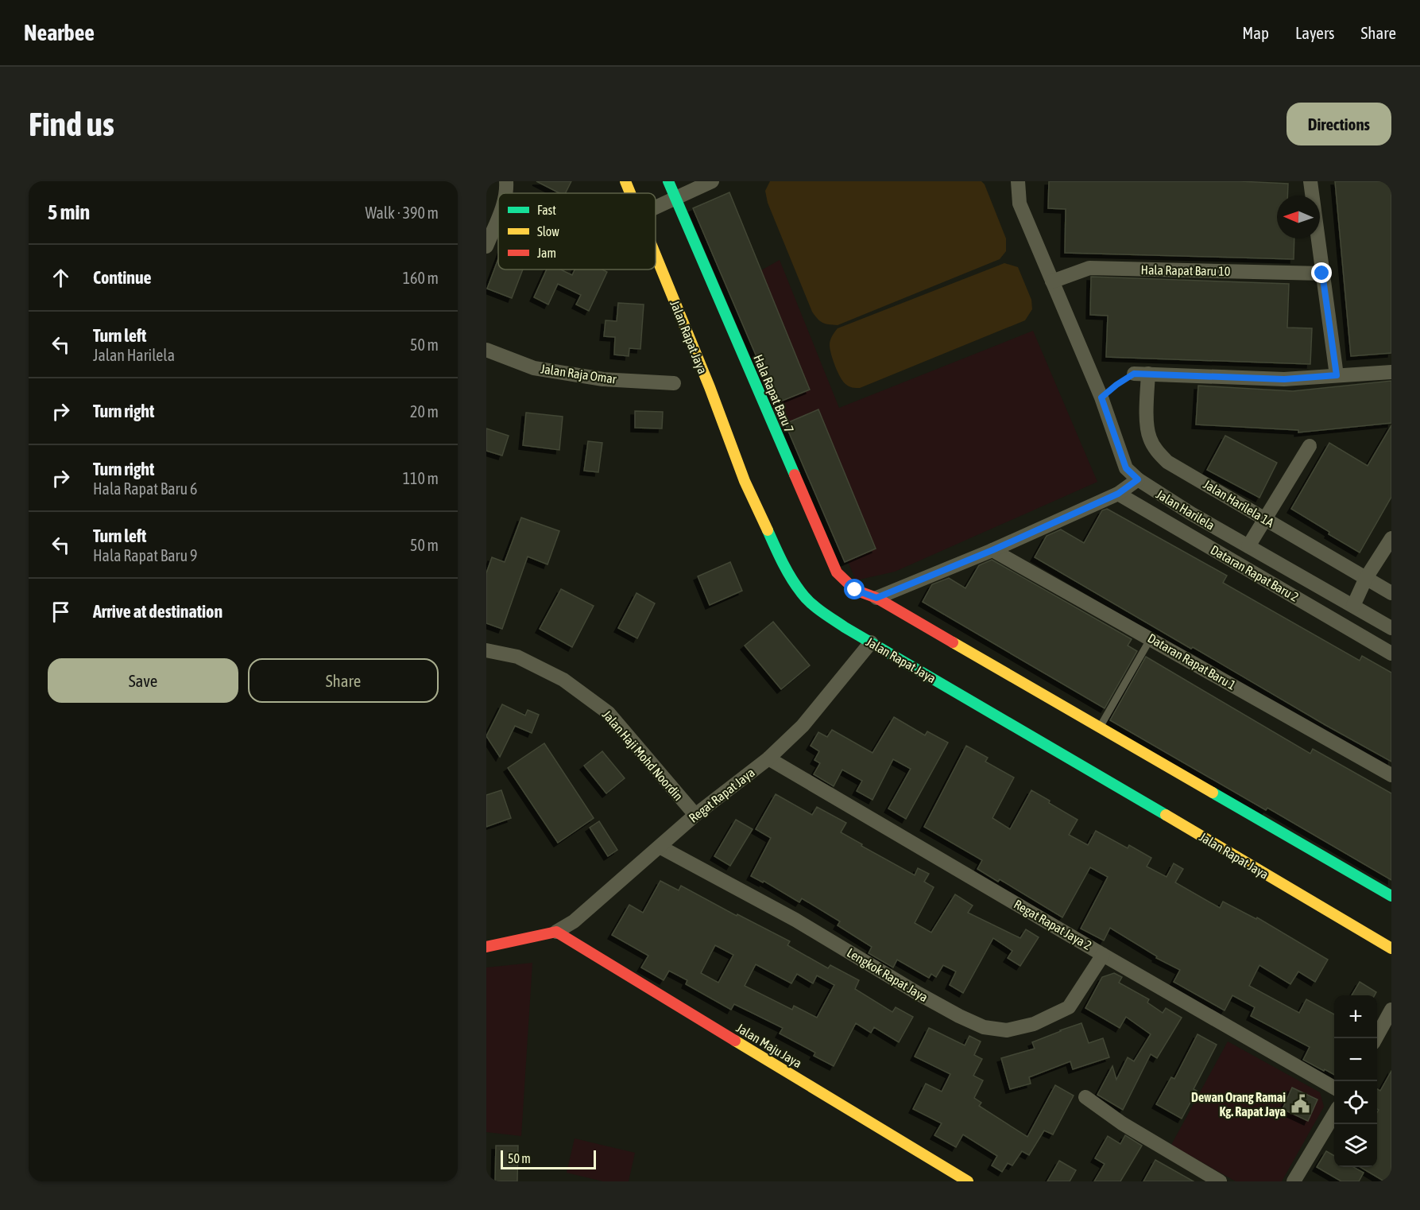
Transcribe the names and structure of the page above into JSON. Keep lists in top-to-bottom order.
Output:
{
  "streets": {
    "street": [
      "Hala Rapat Baru 10",
      "Jalan Rapat Jaya",
      "Jalan Raja Omar",
      "Hala Rapat Baru 7",
      "Jalan Harilela 1A",
      "Jalan Harilela",
      "Dataran Rapat Baru 2",
      "Dataran Rapat Baru 1",
      "Jalan Haji Mohd Noordin",
      "Regat Rapat Jaya",
      "Regat Rapat Jaya 2",
      "Lengkok Rapat Jaya",
      "Jalan Maju Jaya"
    ]
  },
  "crossings": [
    ["Hala Rapat Baru 10", "Jalan Harilela"],
    ["Jalan Rapat Jaya", "Regat Rapat Jaya"],
    ["Jalan Haji Mohd Noordin", "Regat Rapat Jaya"],
    ["Regat Rapat Jaya", "Regat Rapat Jaya 2"],
    ["Regat Rapat Jaya", "Lengkok Rapat Jaya"],
    ["Regat Rapat Jaya", "Jalan Maju Jaya"],
    ["Regat Rapat Jaya 2", "Lengkok Rapat Jaya"]
  ],
  "places": {
    "public building": ["Dewan Orang Ramai Kg. Rapat Jaya"]
  },
  "legend": ["Fast", "Slow", "Jam"],
  "scale_bar": "50 m",
  "north": "left",
  "page": {
    "header": "Nearbee",
    "nav": ["Map", "Layers", "Share"],
    "buttons": [
      "Directions",
      ["Save", "Share"]
    ],
    "title": "Find us",
    "heading": ["5 min", "Walk · 390 m"],
    "list": [
      ["Continue", "160 m"],
      ["Turn left", "Jalan Harilela", "50 m"],
      ["Turn right", "20 m"],
      ["Turn right", "Hala Rapat Baru 6", "110 m"],
      ["Turn left", "Hala Rapat Baru 9", "50 m"],
      "Arrive at destination"
    ],
    "map_buttons": ["+", "−"],
    "scale": "50 m"
  }
}
